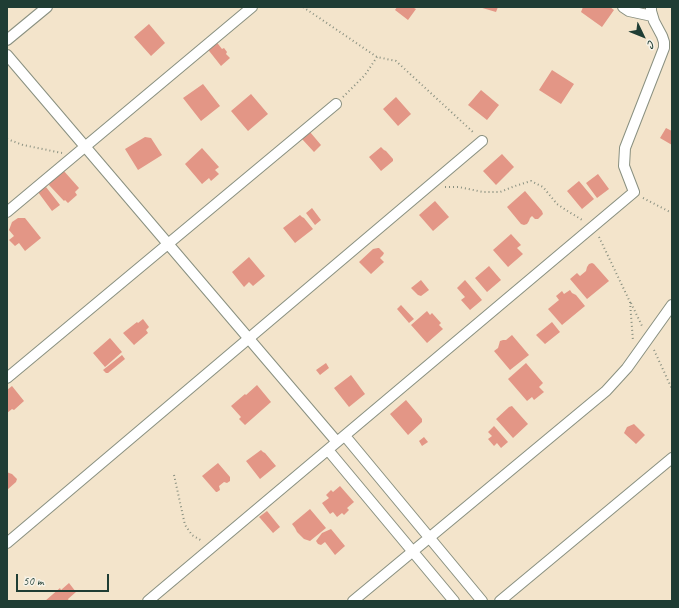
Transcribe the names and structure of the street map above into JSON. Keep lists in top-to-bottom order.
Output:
{
  "scale_bar": "50 m",
  "north": "bottom right"
}
